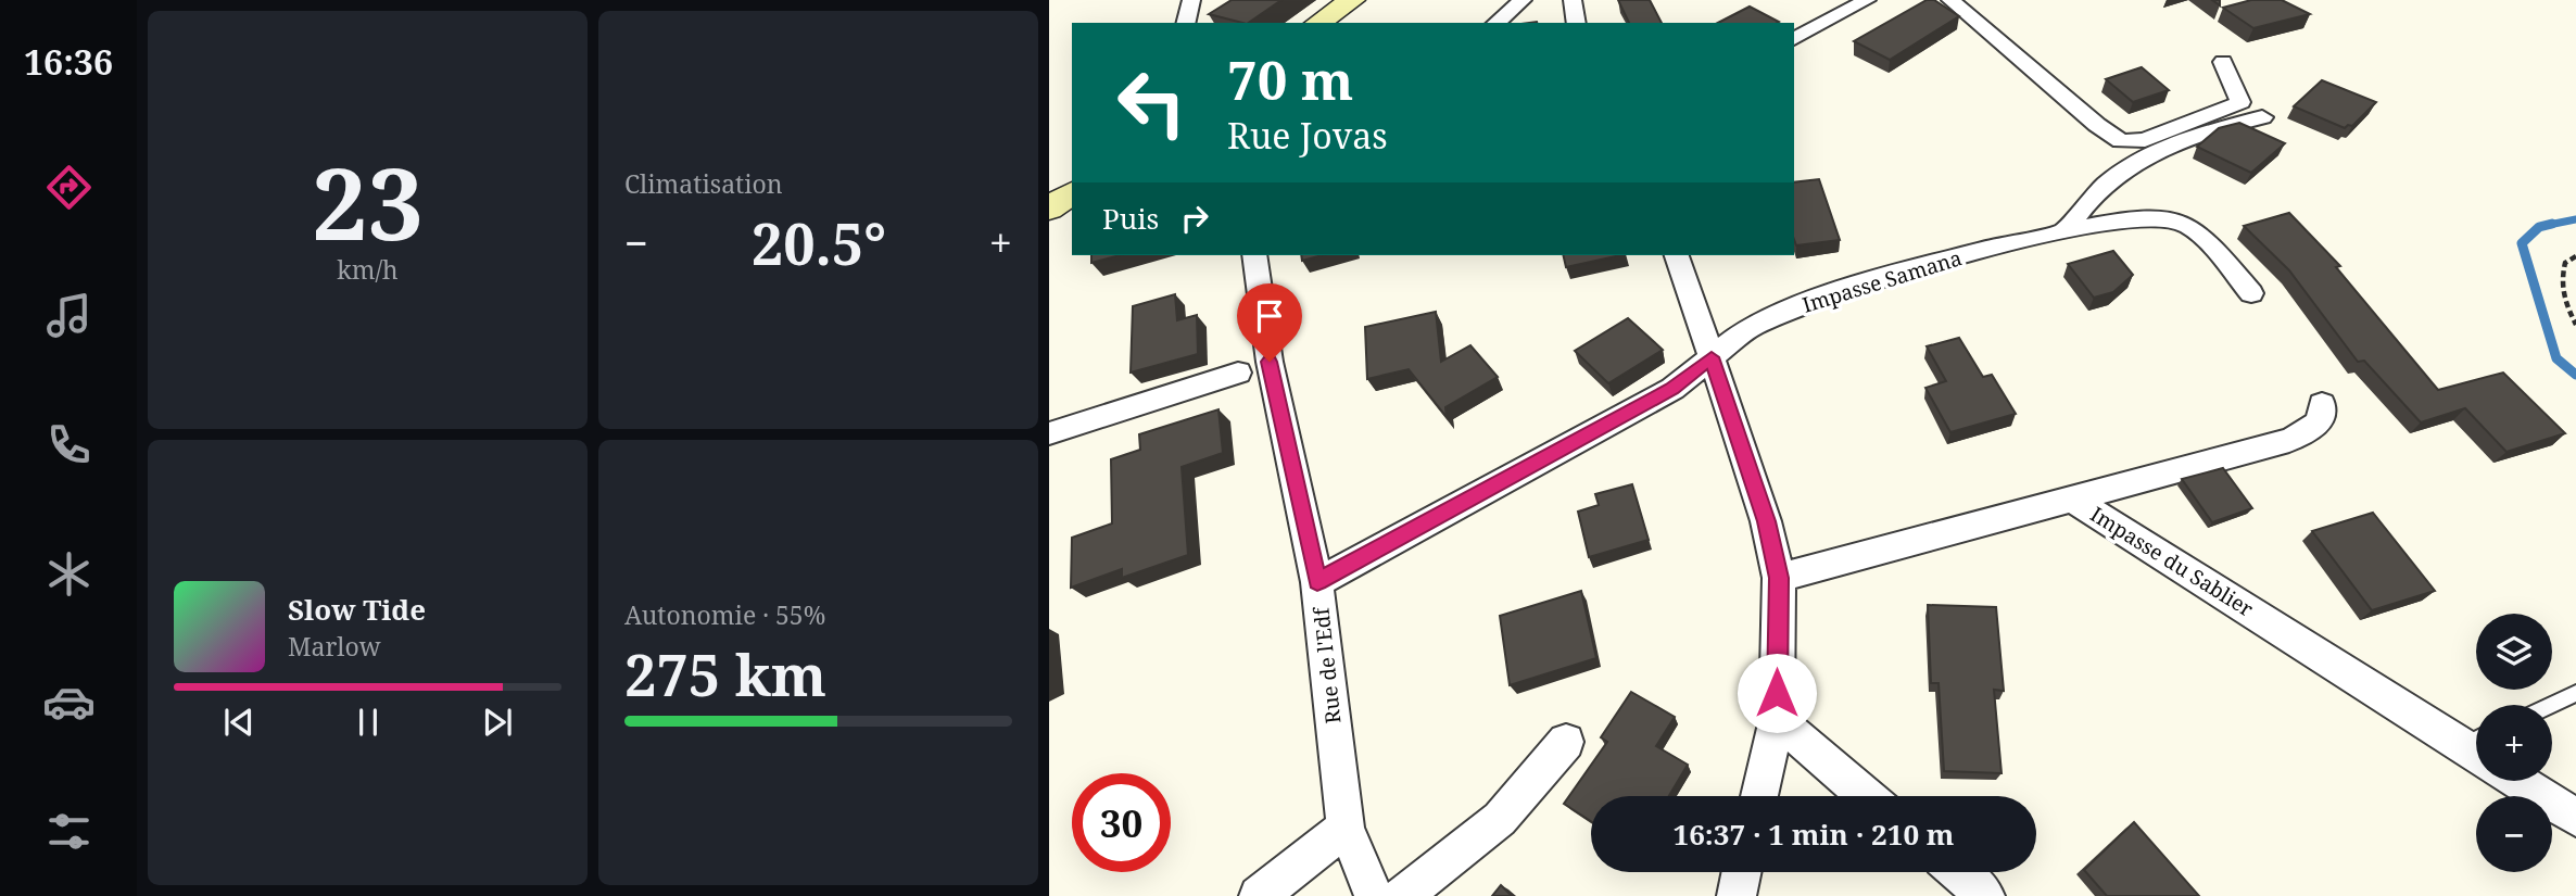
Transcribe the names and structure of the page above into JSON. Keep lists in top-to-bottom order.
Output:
{
  "streets": {
    "street": ["Impasse Samana", "Impasse du Sablier", "Rue de l'Edf"]
  },
  "crossings": [
    ["Impasse Samana", "Rue de l'Edf"]
  ],
  "page": {
    "tabs": "16:36",
    "tile": [
      ["23", "km/h"],
      "Climatisation",
      ["Autonomie · 55%", "275 km"]
    ],
    "turn": ["70 m", "Rue Jovas"],
    "then": "Puis",
    "heat": ["−", "20.5°", "+"],
    "song": ["Slow Tide", "Marlow"],
    "map_buttons": ["+", "−"],
    "limit": "30",
    "trip": "16:37 · 1 min · 210 m"
  }
}
